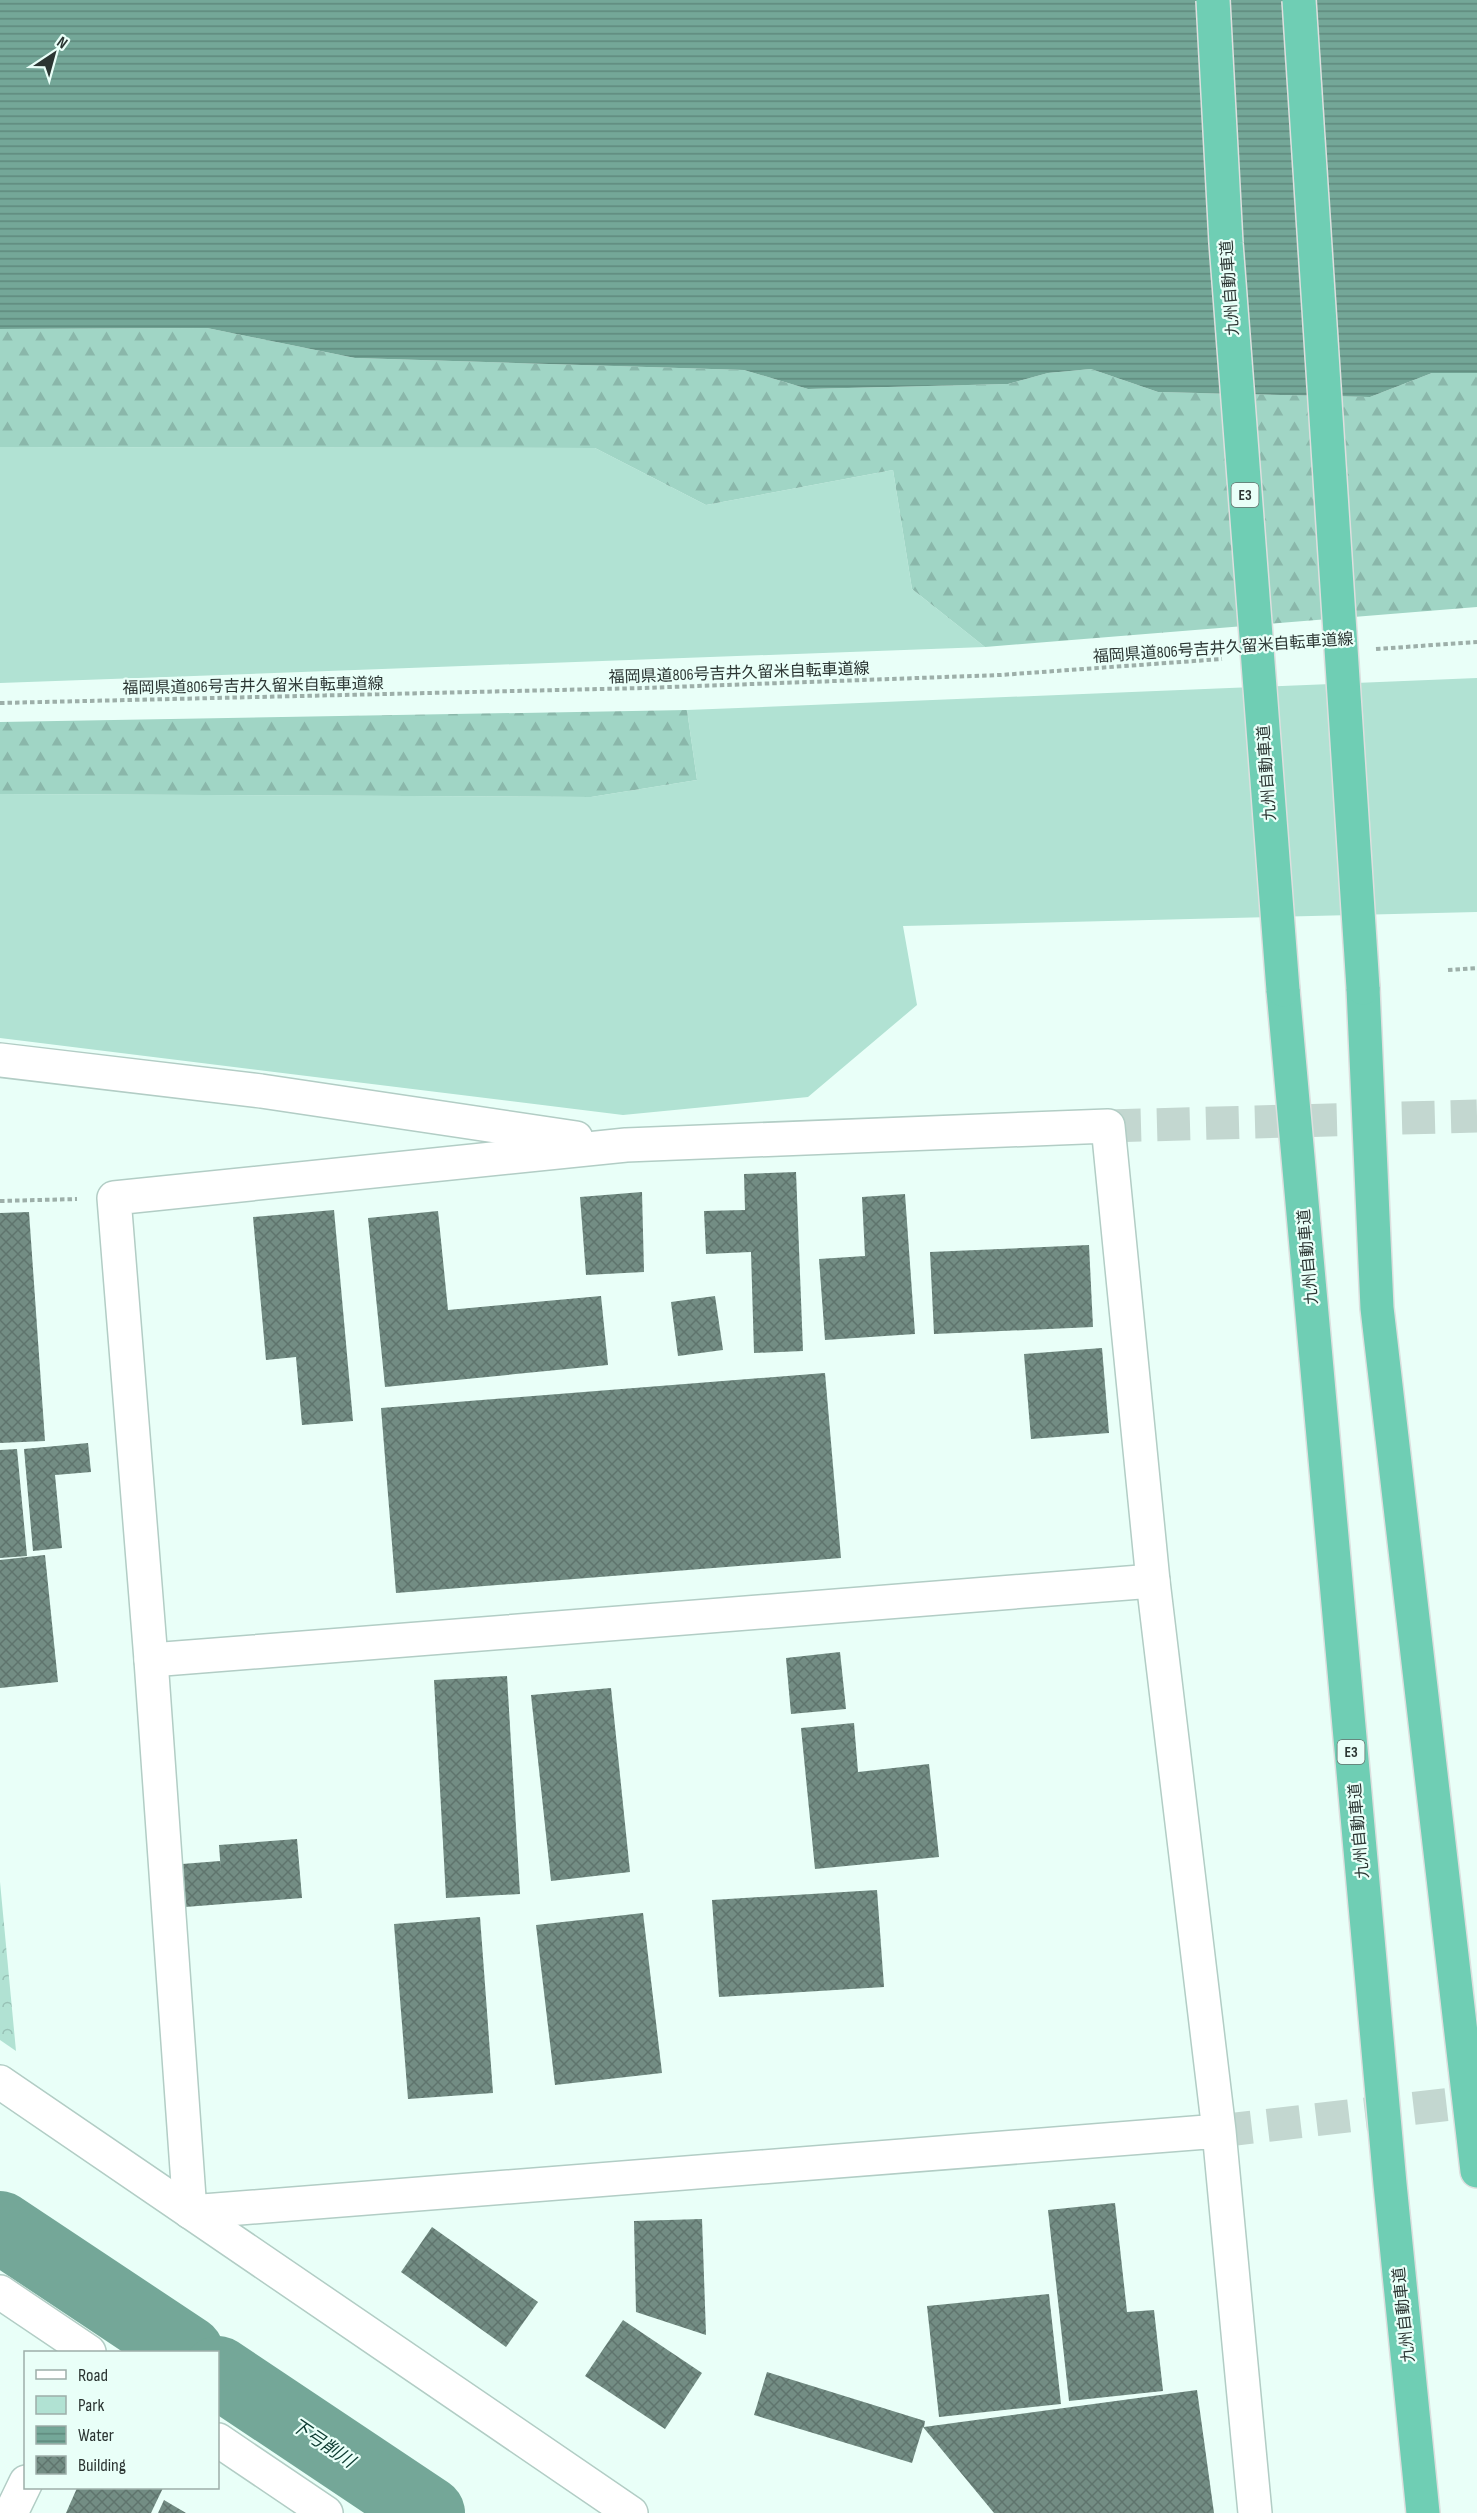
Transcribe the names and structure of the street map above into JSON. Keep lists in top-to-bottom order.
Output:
{
  "streets": {
    "highway": ["九州自動車道", "E3"],
    "path": ["福岡県道806号吉井久留米自転車道線"]
  },
  "water": ["下弓削川"],
  "legend": [
    "Road",
    "Park",
    "Water",
    "Building"
  ],
  "north": "top right"
}
